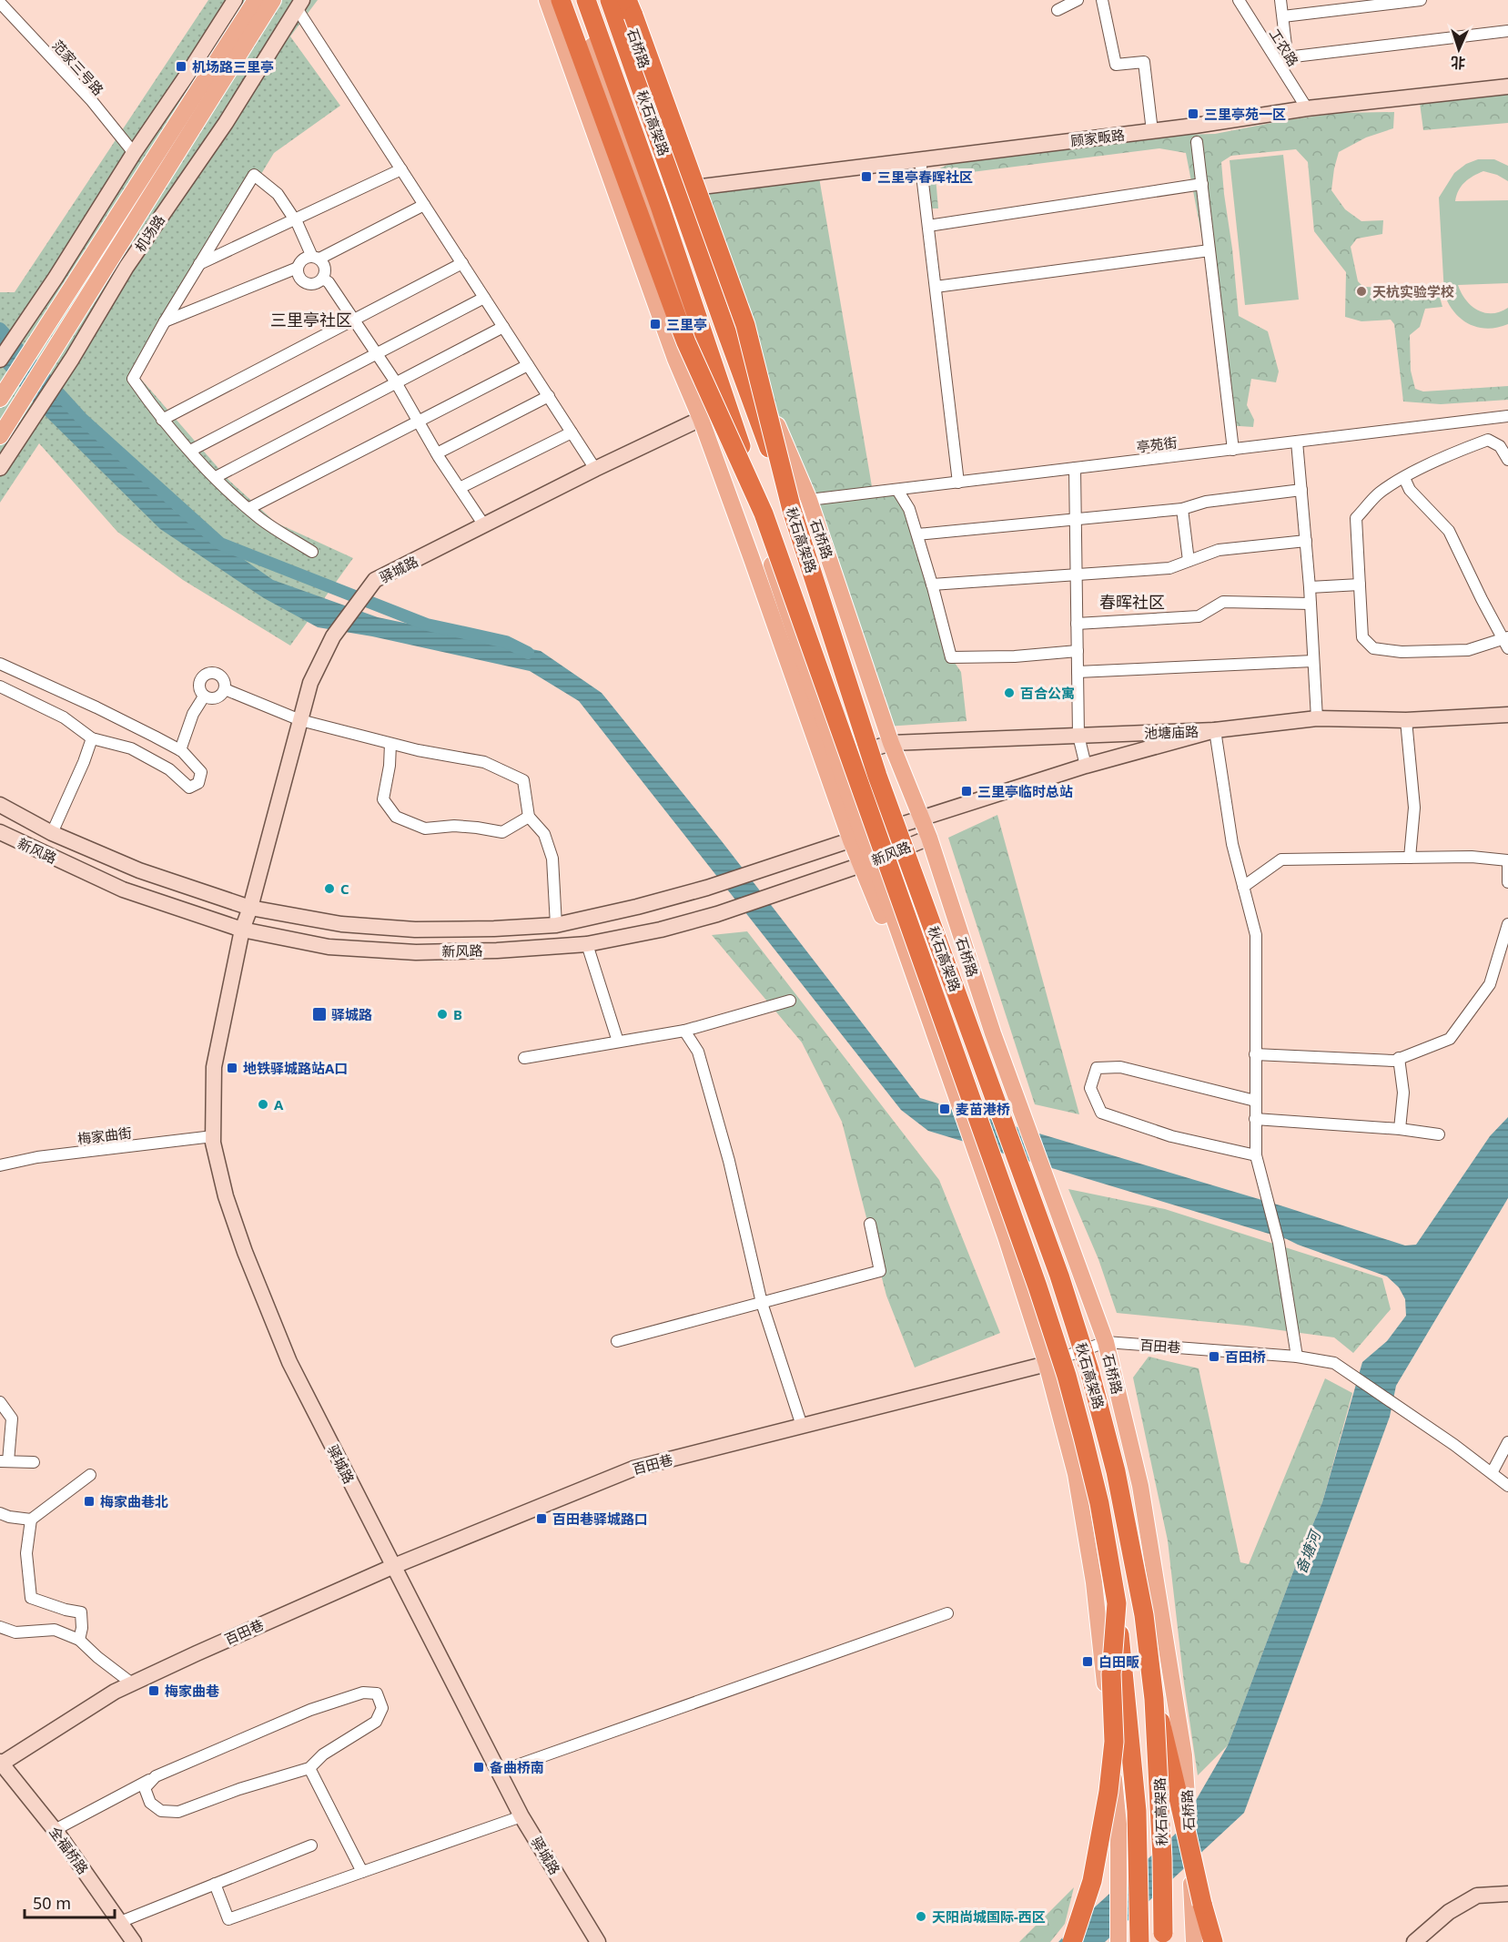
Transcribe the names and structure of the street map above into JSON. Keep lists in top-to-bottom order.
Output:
{
  "streets": {
    "highway": ["秋石高架路"],
    "main road": ["石桥路", "机场路"],
    "street": [
      "工农路",
      "范家三号路",
      "顾家畈路",
      "亭苑街",
      "驿城路",
      "池塘庙路",
      "新风路",
      "梅家曲街",
      "百田巷",
      "全福桥路"
    ]
  },
  "crossings": [
    ["工农路", "顾家畈路"],
    ["石桥路", "秋石高架路"],
    ["石桥路", "顾家畈路"],
    ["石桥路", "亭苑街"],
    ["石桥路", "池塘庙路"],
    ["石桥路", "新风路"],
    ["石桥路", "百田巷"],
    ["秋石高架路", "亭苑街"],
    ["驿城路", "新风路"],
    ["驿城路", "梅家曲街"],
    ["驿城路", "百田巷"],
    ["池塘庙路", "新风路"],
    ["百田巷", "全福桥路"]
  ],
  "districts": ["三里亭社区", "春晖社区"],
  "water": ["备塘河"],
  "places": {
    "transit": [
      "机场路三里亭",
      "三里亭苑一区",
      "三里亭春晖社区",
      "三里亭",
      "三里亭临时总站",
      "驿城路",
      "地铁驿城路站A口",
      "麦苗港桥",
      "百田桥",
      "梅家曲巷北",
      "百田巷驿城路口",
      "白田畈",
      "梅家曲巷",
      "备曲桥南"
    ],
    "other": [
      "天杭实验学校",
      "百合公寓",
      "C",
      "B",
      "A",
      "天阳尚城国际-西区"
    ]
  },
  "scale_bar": "50 m",
  "north": "bottom"
}
